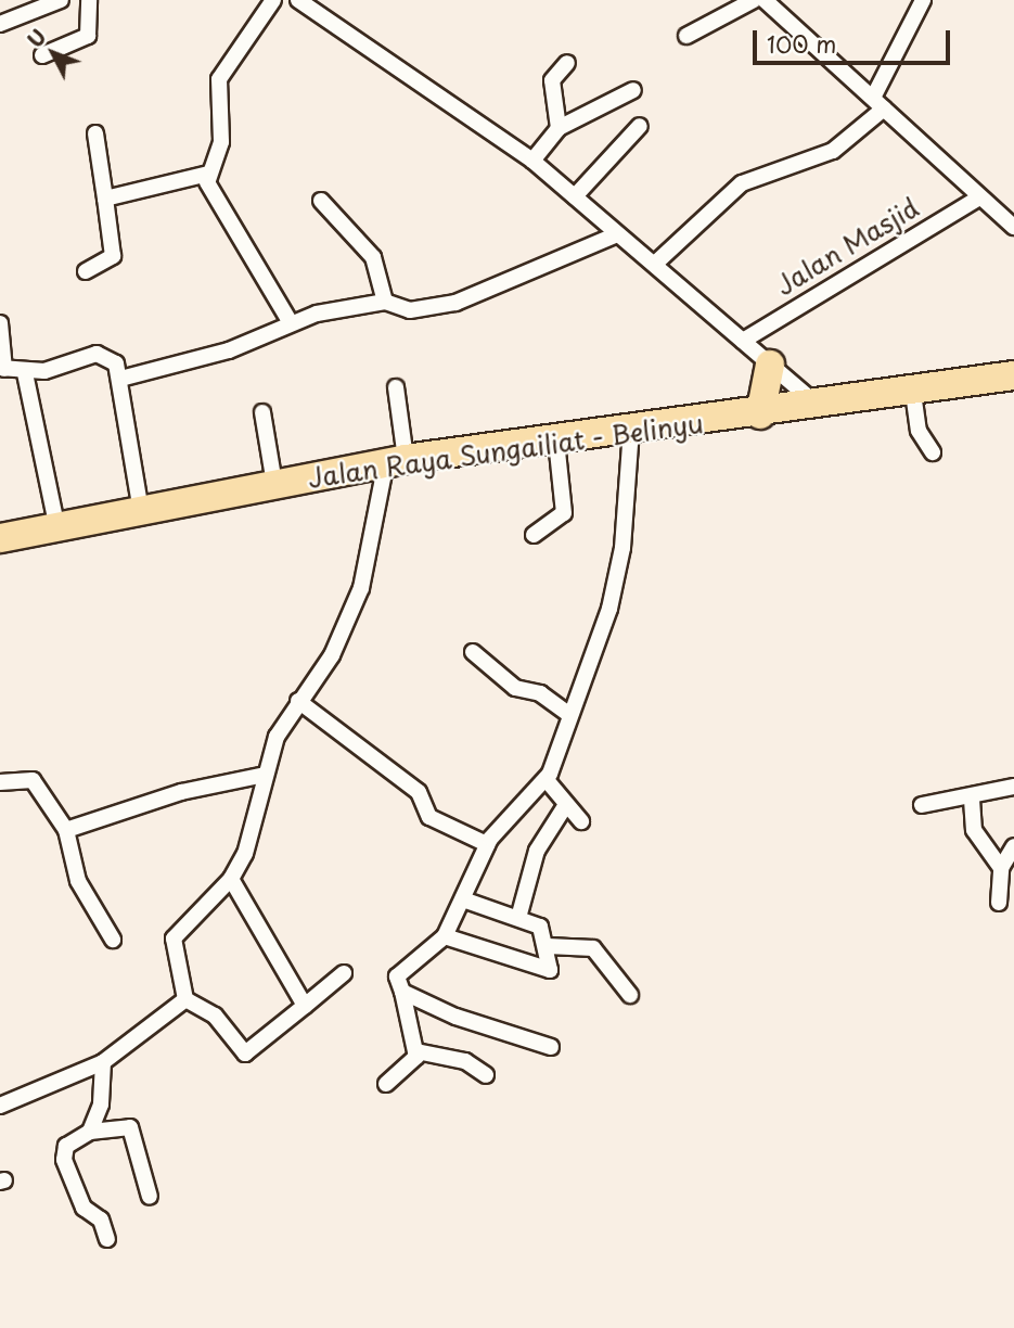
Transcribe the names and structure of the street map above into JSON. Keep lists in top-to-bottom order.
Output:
{
  "streets": {
    "highway": ["Jalan Raya Sungailiat - Belinyu"],
    "street": ["Jalan Masjid"]
  },
  "scale_bar": "100 m",
  "north": "top left"
}
